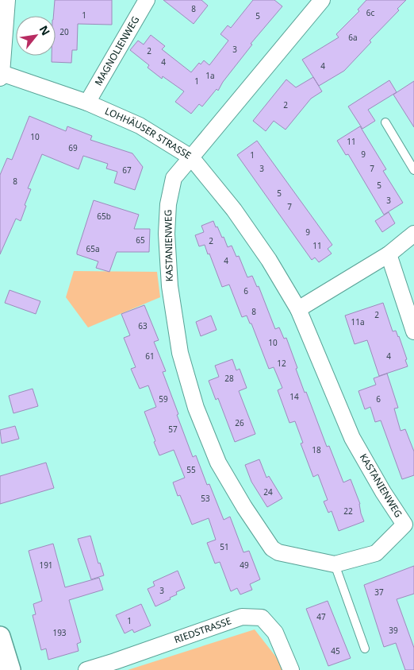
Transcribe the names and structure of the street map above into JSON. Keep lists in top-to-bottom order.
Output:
{
  "streets": {
    "street": [
      "MAGNOLIENWEG",
      "LOHHÄUSER STRASSE",
      "KASTANIENWEG",
      "RIEDSTRASSE"
    ]
  },
  "crossings": [
    ["MAGNOLIENWEG", "LOHHÄUSER STRASSE"],
    ["LOHHÄUSER STRASSE", "KASTANIENWEG"]
  ],
  "house_numbers": [
    "8",
    "6c",
    "1",
    "5",
    "20",
    "6a",
    "3",
    "2",
    "4",
    "4",
    "1a",
    "1",
    "2",
    "10",
    "11",
    "69",
    "9",
    "1",
    "3",
    "7",
    "67",
    "8",
    "5",
    "5",
    "3",
    "7",
    "65b",
    "9",
    "65",
    "2",
    "11",
    "65a",
    "4",
    "6",
    "8",
    "2",
    "11a",
    "63",
    "10",
    "61",
    "4",
    "12",
    "28",
    "14",
    "59",
    "6",
    "26",
    "57",
    "18",
    "55",
    "24",
    "53",
    "22",
    "51",
    "191",
    "49",
    "3",
    "37",
    "47",
    "1",
    "39",
    "193",
    "45"
  ],
  "north": "top right"
}
